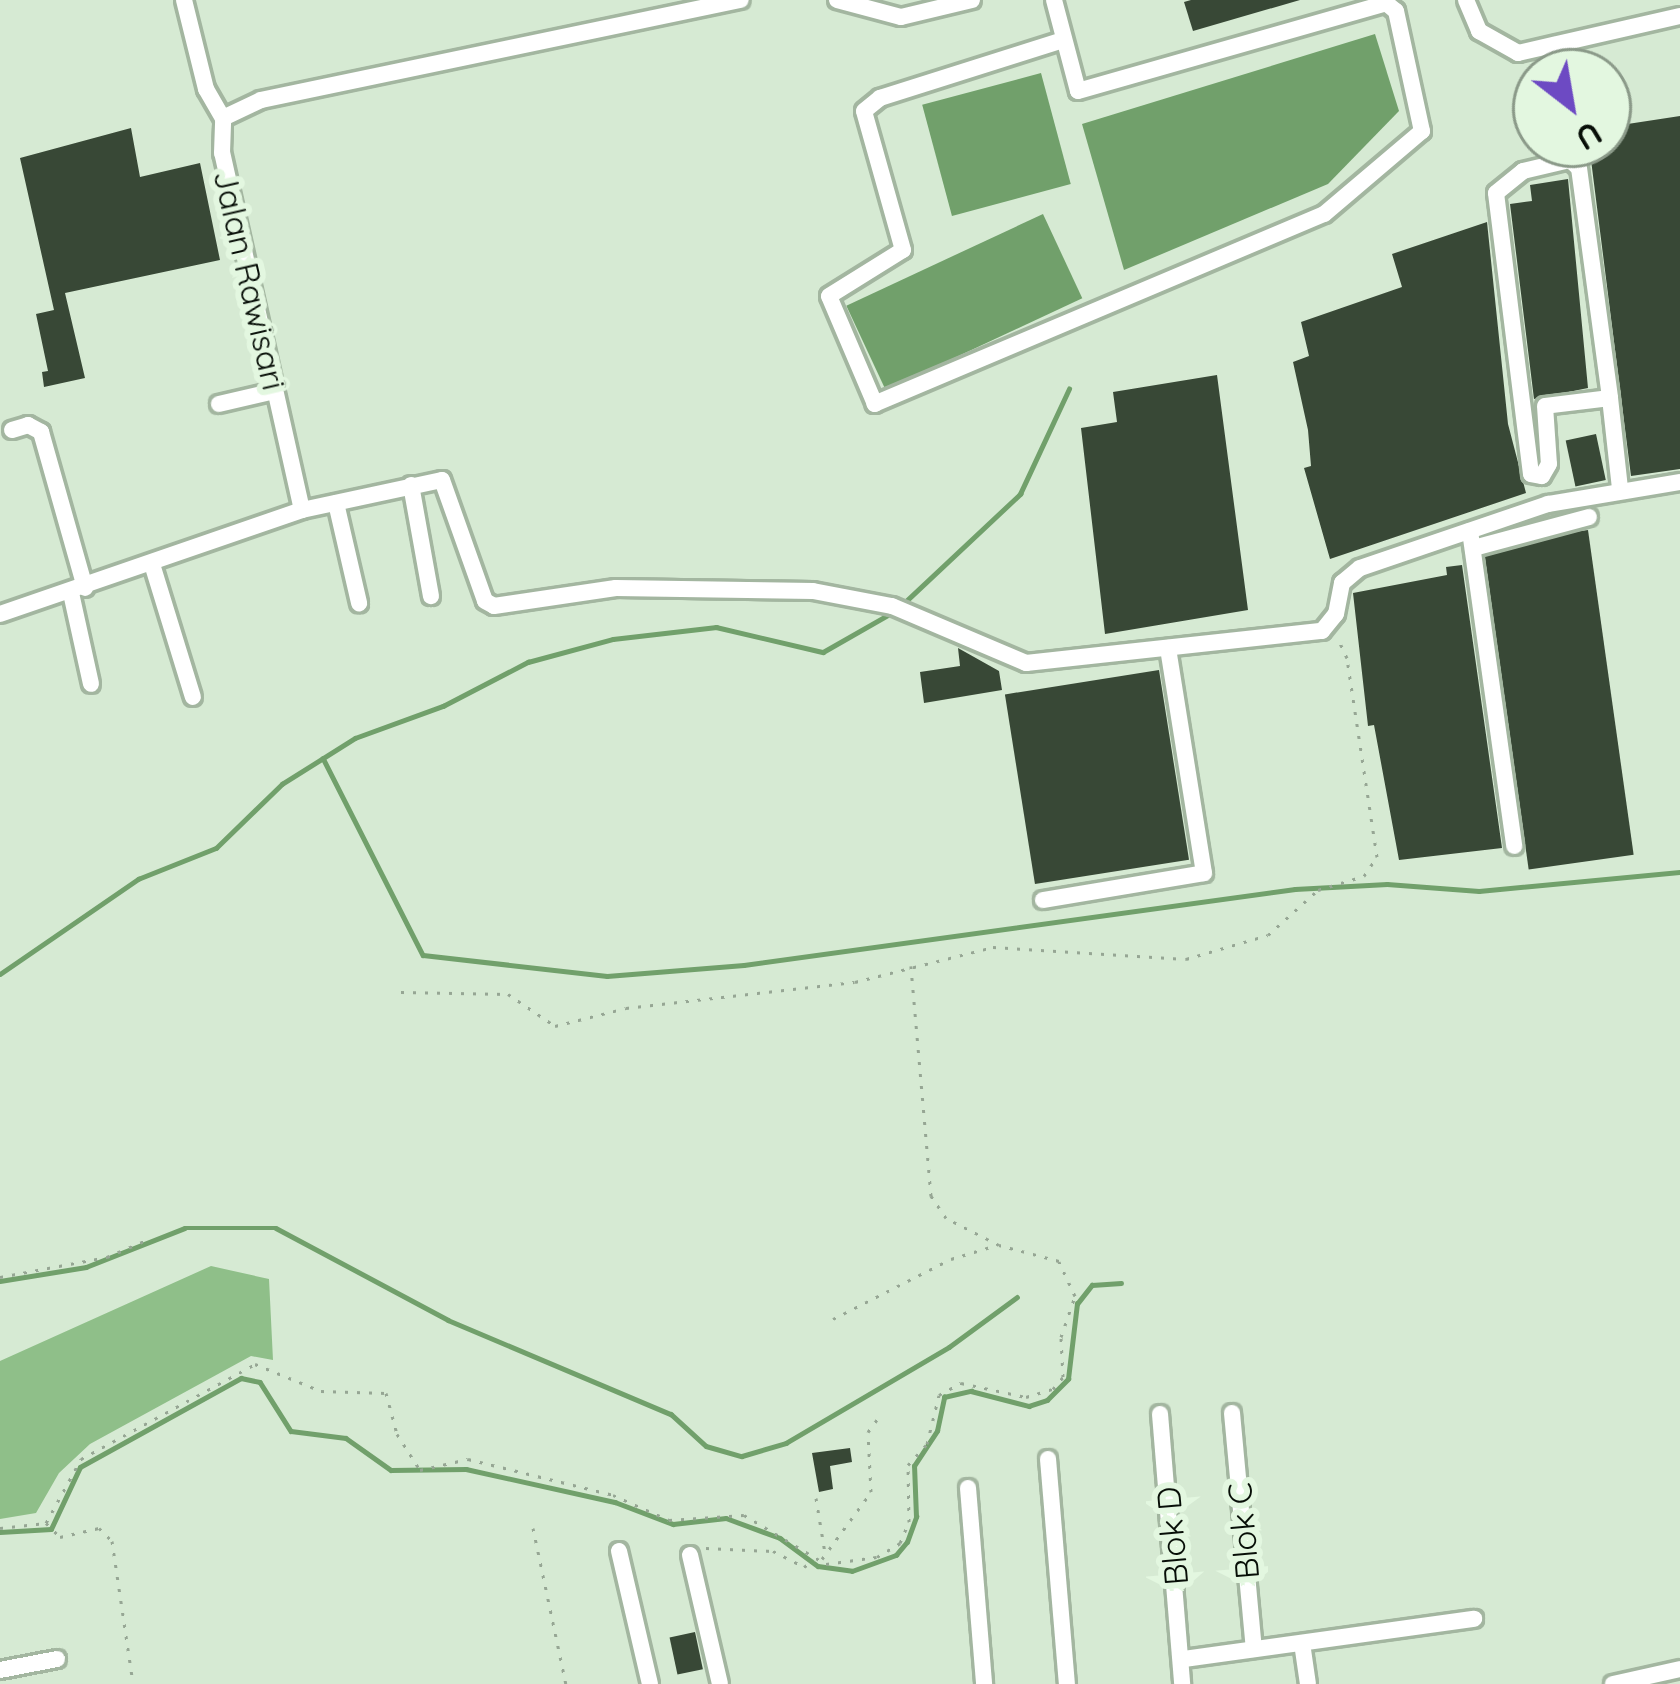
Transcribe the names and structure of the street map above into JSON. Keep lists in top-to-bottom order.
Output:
{
  "streets": {
    "street": ["Jalan Rawisari", "Blok C", "Blok D"]
  },
  "north": "bottom right"
}
